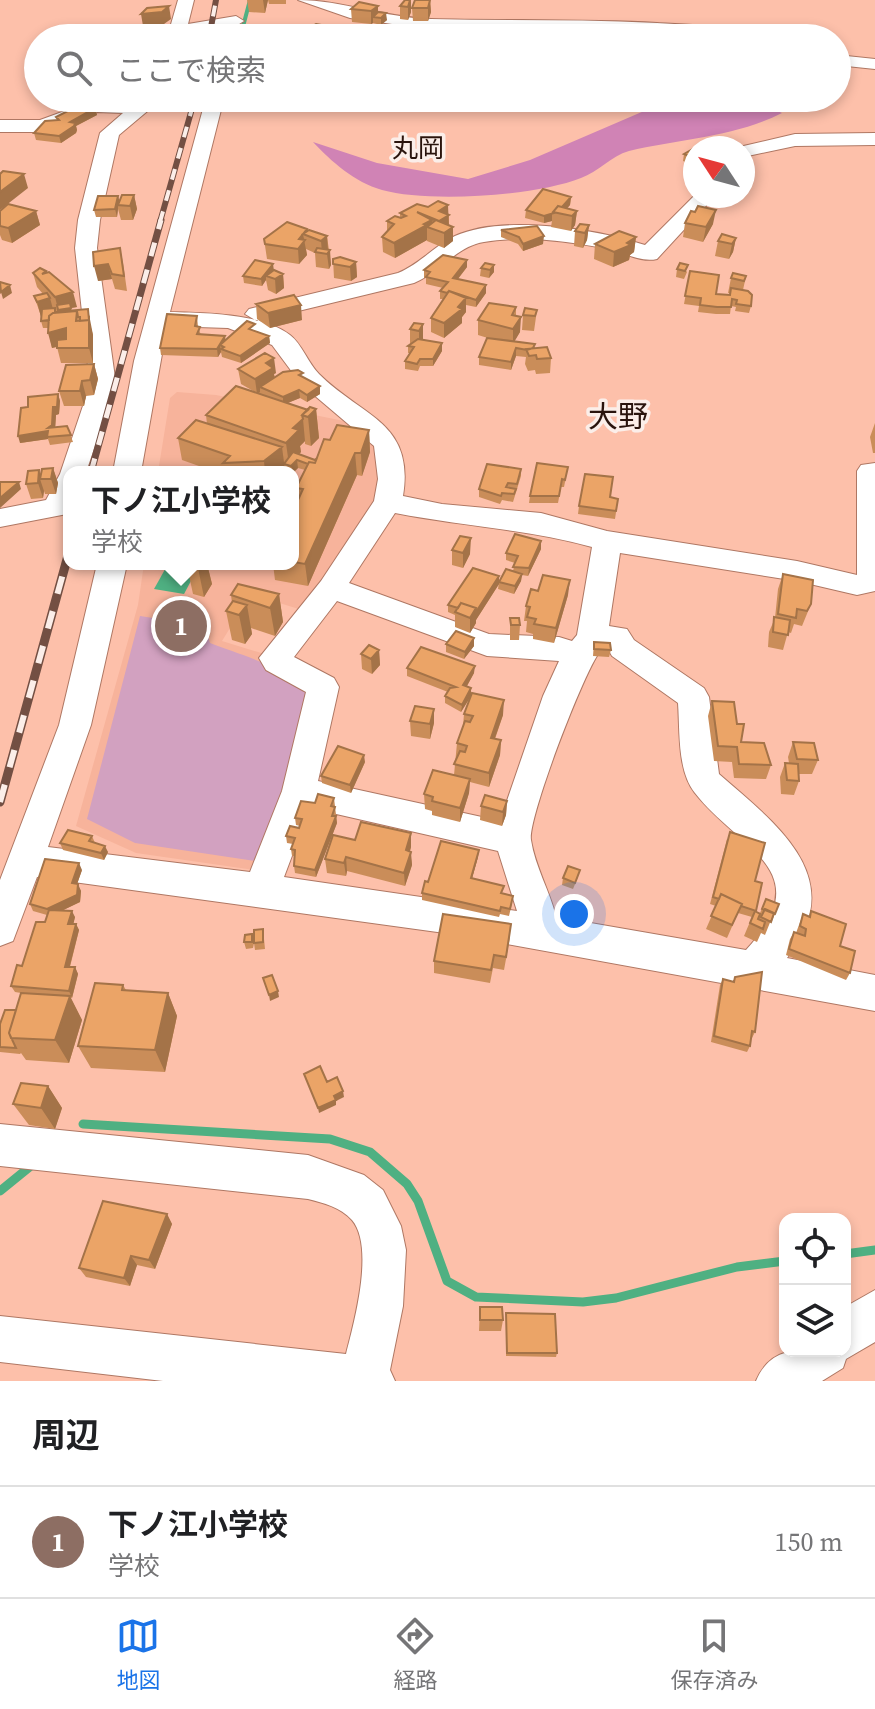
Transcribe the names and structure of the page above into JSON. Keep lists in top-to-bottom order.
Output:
{
  "districts": ["丸岡", "大野"],
  "north": "top left",
  "page": {
    "search": "ここで検索",
    "popup": ["下ノ江小学校", "学校"],
    "pins": "1",
    "heading": "周辺",
    "list": [
      {
        "mark": "1",
        "name": "下ノ江小学校",
        "note": "学校",
        "value": "150 m"
      }
    ],
    "nav": ["地図", "経路", "保存済み"]
  }
}
